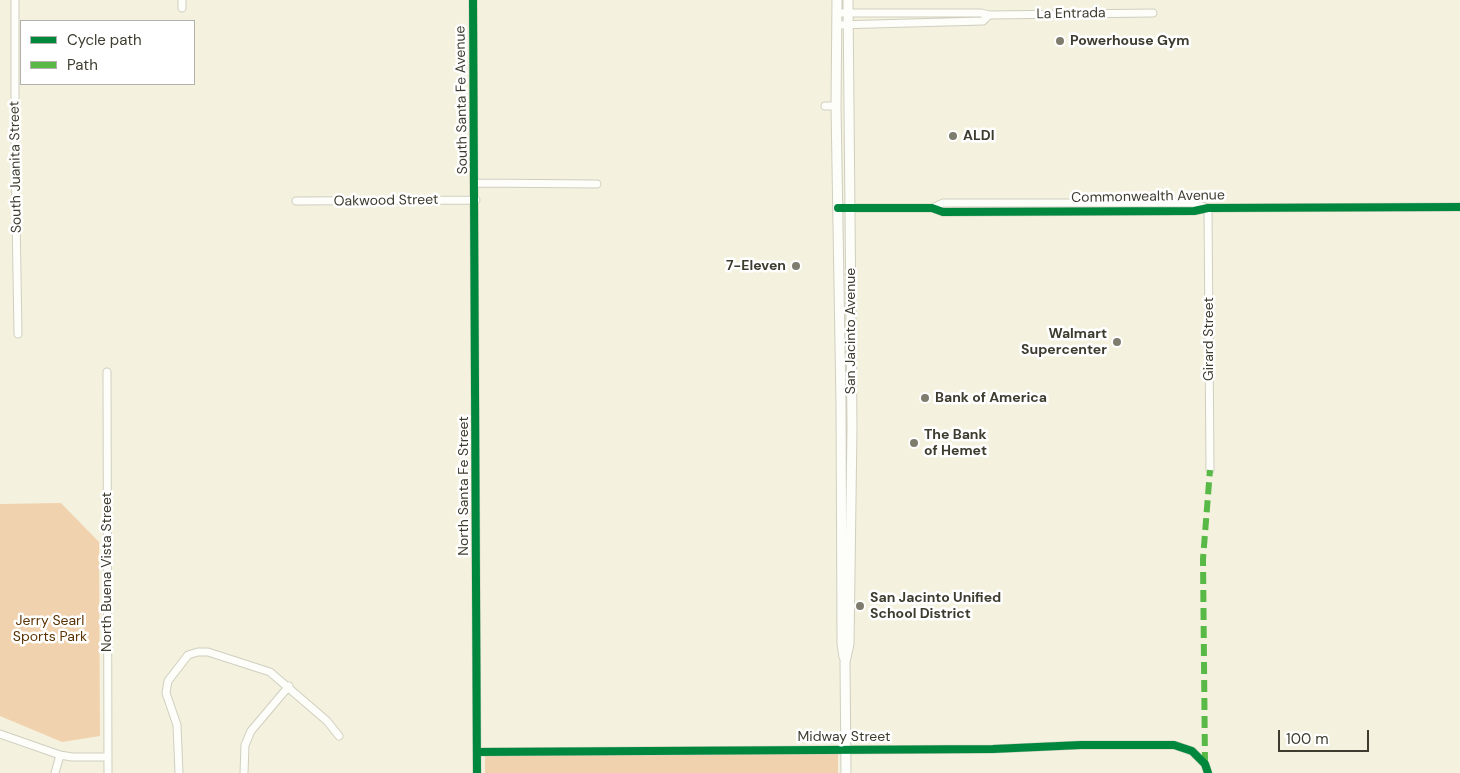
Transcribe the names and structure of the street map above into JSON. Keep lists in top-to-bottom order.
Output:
{
  "streets": {
    "main road": ["San Jacinto Avenue"],
    "street": [
      "La Entrada",
      "South Santa Fe Avenue",
      "South Juanita Street",
      "Commonwealth Avenue",
      "Oakwood Street",
      "Girard Street",
      "North Santa Fe Street",
      "North Buena Vista Street",
      "Midway Street"
    ]
  },
  "crossings": [
    ["La Entrada", "San Jacinto Avenue"],
    ["South Santa Fe Avenue", "Oakwood Street"],
    ["South Santa Fe Avenue", "North Santa Fe Street"],
    ["Commonwealth Avenue", "San Jacinto Avenue"],
    ["Commonwealth Avenue", "Girard Street"],
    ["Oakwood Street", "North Santa Fe Street"],
    ["San Jacinto Avenue", "Midway Street"],
    ["North Santa Fe Street", "Midway Street"]
  ],
  "parks": ["Jerry Searl Sports Park"],
  "places": [
    "Powerhouse Gym",
    "ALDI",
    "7-Eleven",
    "Walmart Supercenter",
    "Bank of America",
    "The Bank of Hemet",
    "San Jacinto Unified School District"
  ],
  "legend": ["Cycle path", "Path"],
  "scale_bar": "100 m"
}
